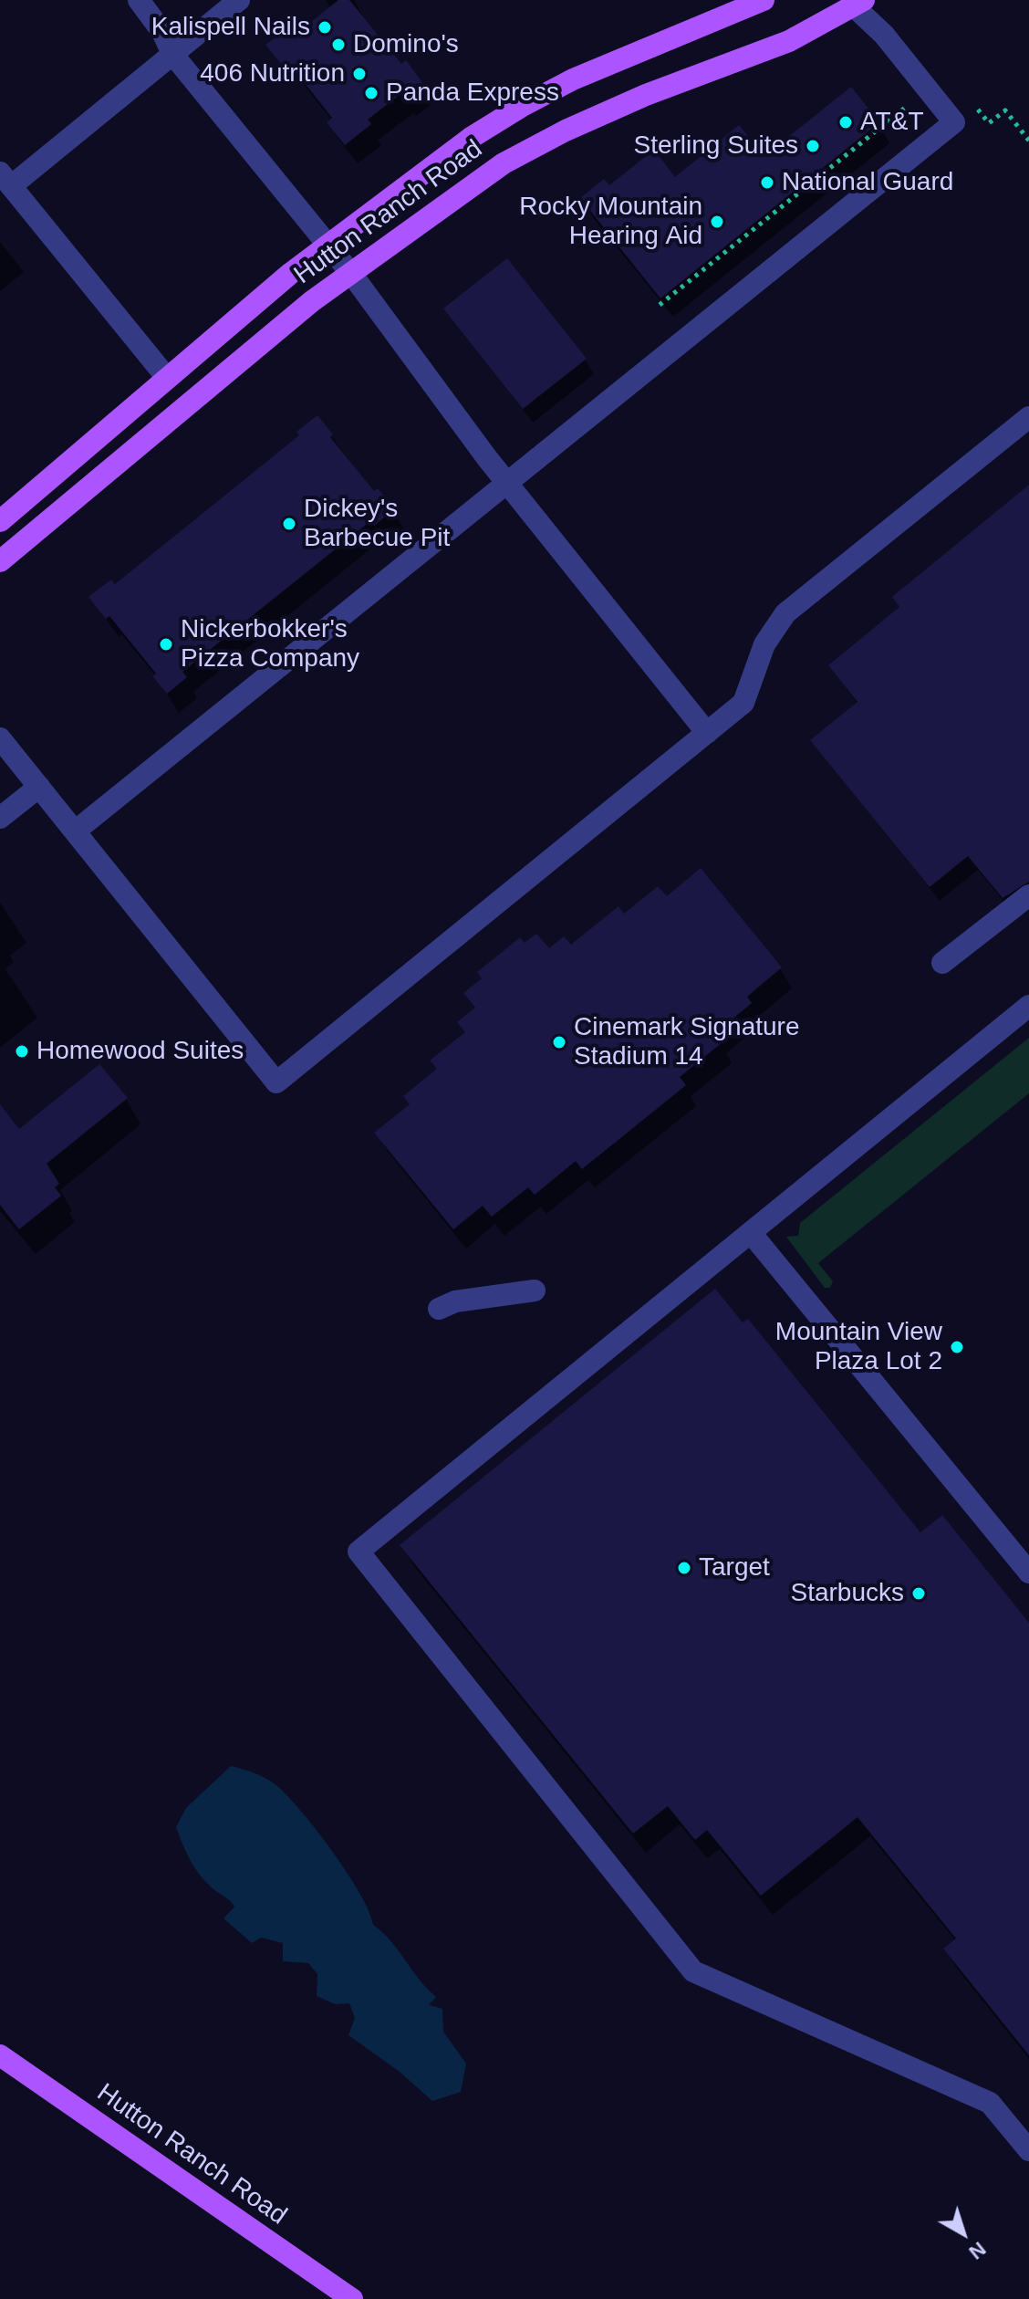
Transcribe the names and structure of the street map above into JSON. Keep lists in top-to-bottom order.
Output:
{
  "streets": {
    "main road": ["Hutton Ranch Road"]
  },
  "places": [
    "Kalispell Nails",
    "Domino's",
    "406 Nutrition",
    "Panda Express",
    "AT&T",
    "Sterling Suites",
    "National Guard",
    "Rocky Mountain Hearing Aid",
    "Dickey's Barbecue Pit",
    "Nickerbokker's Pizza Company",
    "Cinemark Signature Stadium 14",
    "Homewood Suites",
    "Mountain View Plaza Lot 2",
    "Target",
    "Starbucks"
  ],
  "north": "bottom right"
}
